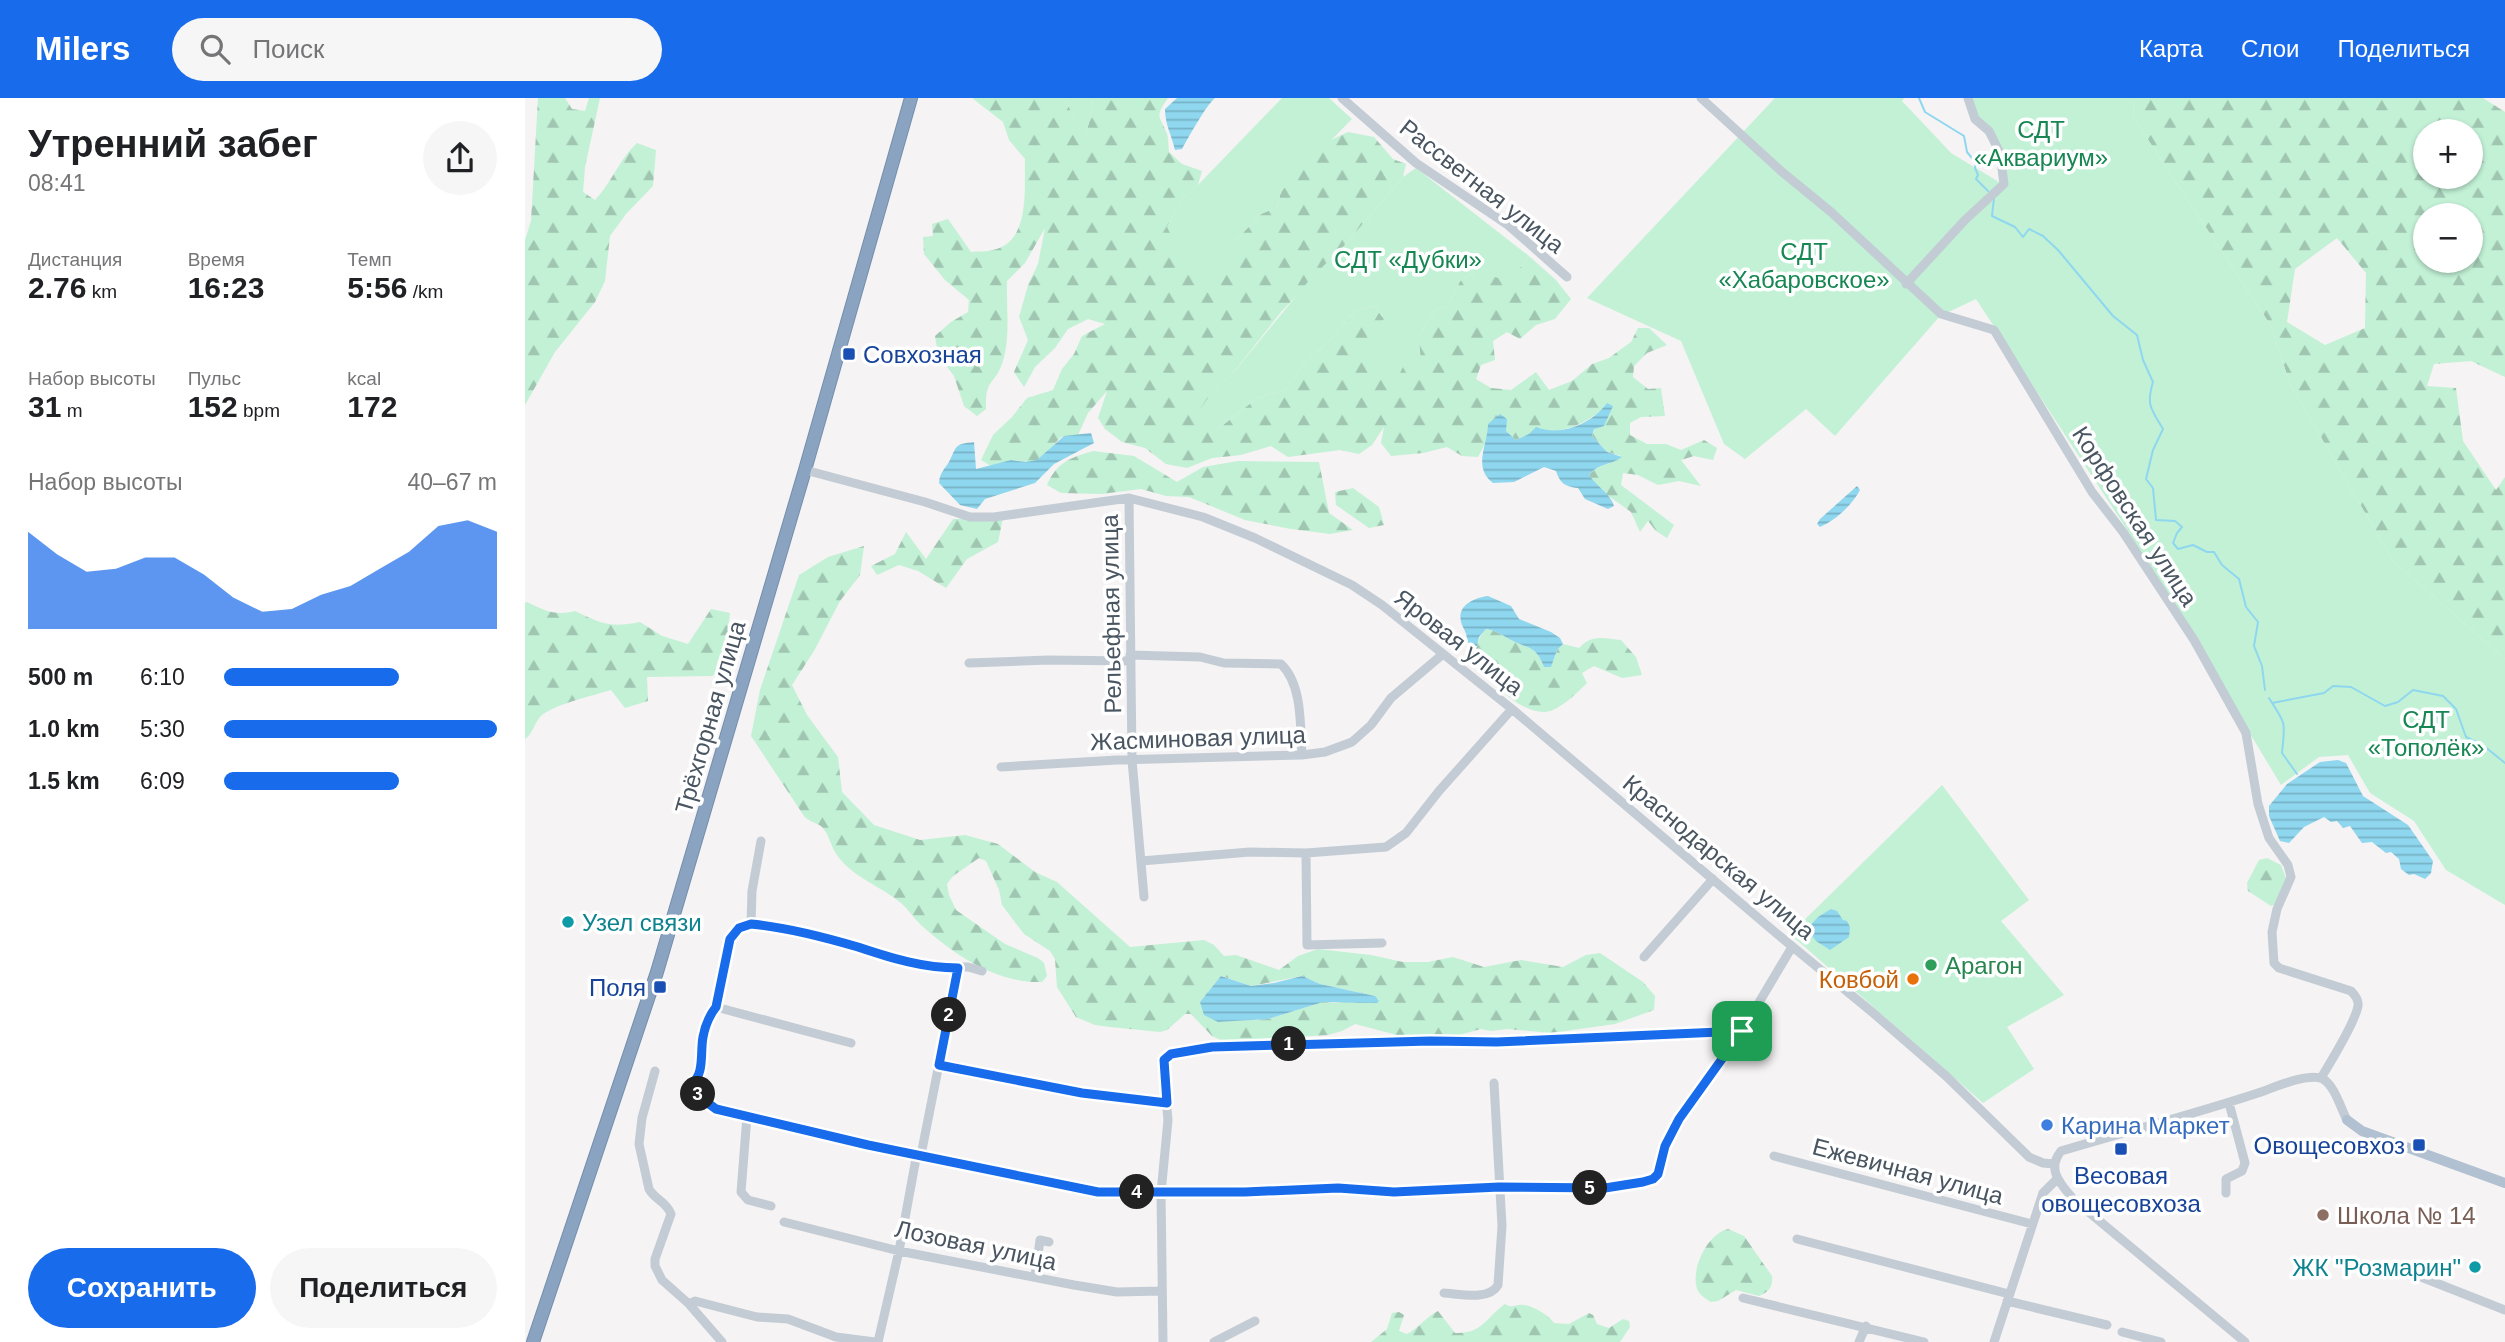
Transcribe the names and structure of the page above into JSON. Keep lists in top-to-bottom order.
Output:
{
  "streets": {
    "highway": ["Трёхгорная улица"],
    "street": [
      "Рассветная улица",
      "Корфовская улица",
      "Рельефная улица",
      "Яровая улица",
      "Жасминовая улица",
      "Краснодарская улица",
      "Ежевичная улица",
      "Лозовая улица"
    ]
  },
  "crossings": [
    ["Рельефная улица", "Яровая улица"],
    ["Рельефная улица", "Жасминовая улица"],
    ["Яровая улица", "Жасминовая улица"],
    ["Яровая улица", "Краснодарская улица"]
  ],
  "parks": [
    "СДТ «Аквариум»",
    "СДТ «Хабаровское»",
    "СДТ «Дубки»",
    "СДТ «Тополёк»"
  ],
  "places": {
    "transit": [
      "Совхозная",
      "Поля",
      "Овощесовхоз",
      "Весовая овощесовхоза"
    ],
    "other": [
      "Узел связи",
      "Арагон",
      "Ковбой",
      "Карина Маркет",
      "Школа № 14",
      "ЖК \"Розмарин\""
    ]
  },
  "page": {
    "header": "Milers",
    "search": "Поиск",
    "nav": ["Карта", "Слои", "Поделиться"],
    "heading": ["Утренний забег", "08:41"],
    "map_buttons": ["+", "−"],
    "stats": [
      ["Дистанция", "2.76 km"],
      ["Время", "16:23"],
      ["Темп", "5:56 /km"],
      ["Набор высоты", "31 m"],
      ["Пульс", "152 bpm"],
      ["kcal", "172"]
    ],
    "chart": ["Набор высоты", "40–67 m"],
    "list": [
      {
        "name": "500 m",
        "note": "6:10"
      },
      {
        "name": "1.0 km",
        "note": "5:30"
      },
      {
        "name": "1.5 km",
        "note": "6:09"
      }
    ],
    "pins": [
      "2",
      "1",
      "3",
      "5",
      "4"
    ],
    "buttons": ["Сохранить", "Поделиться"]
  }
}
